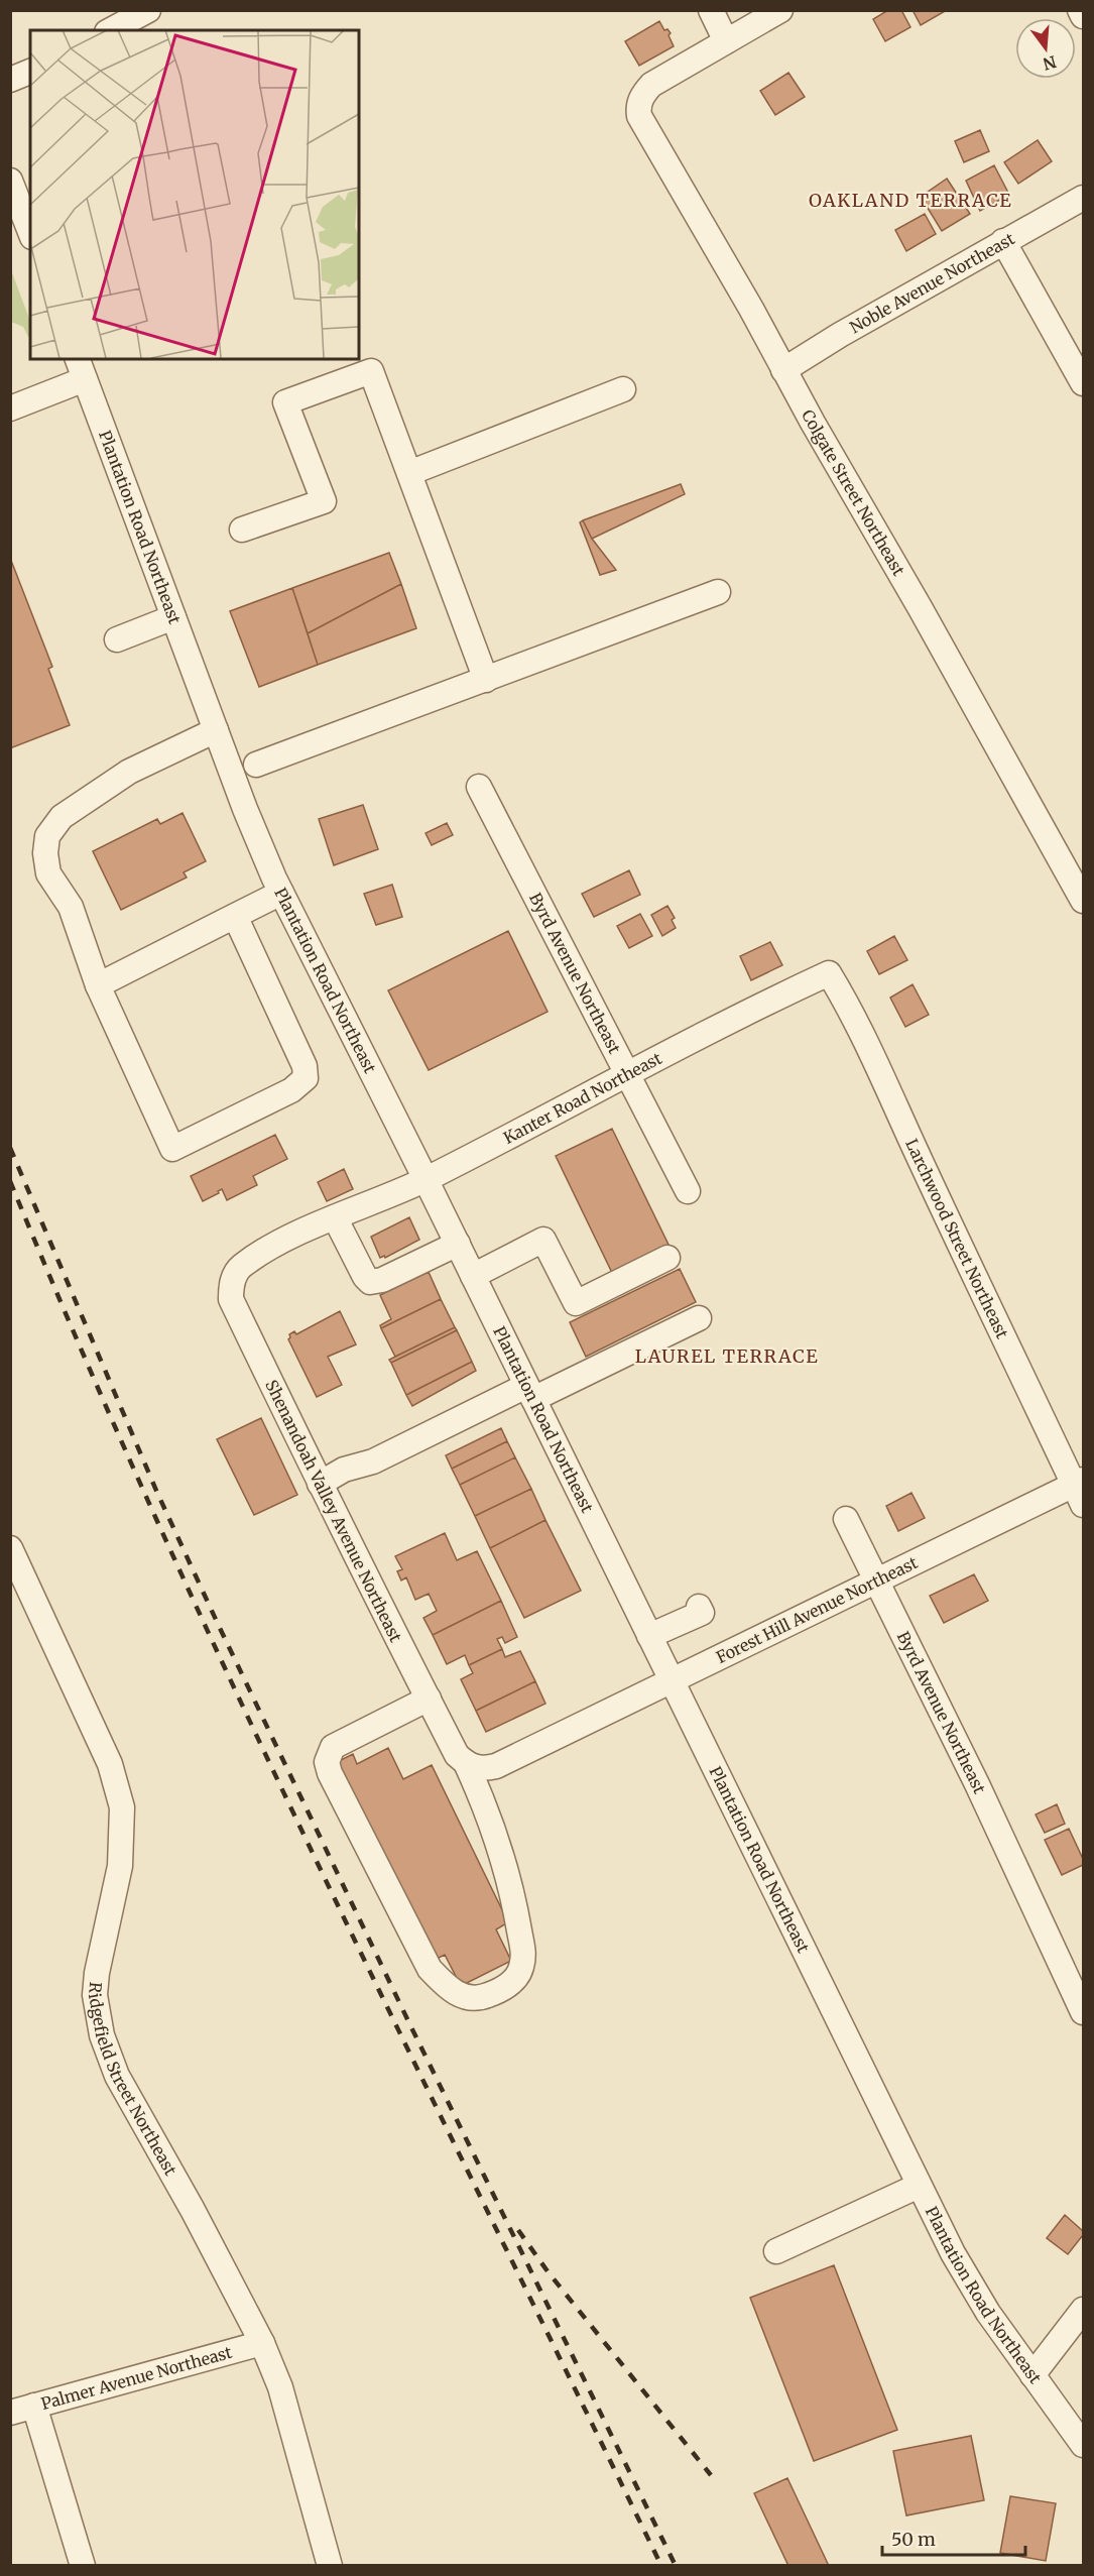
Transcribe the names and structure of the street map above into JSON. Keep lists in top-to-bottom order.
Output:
{
  "streets": {
    "street": [
      "Noble Avenue Northeast",
      "Colgate Street Northeast",
      "Plantation Road Northeast",
      "Byrd Avenue Northeast",
      "Kanter Road Northeast",
      "Larchwood Street Northeast",
      "Shenandoah Valley Avenue Northeast",
      "Forest Hill Avenue Northeast",
      "Ridgefield Street Northeast",
      "Palmer Avenue Northeast"
    ]
  },
  "crossings": [
    ["Noble Avenue Northeast", "Colgate Street Northeast"],
    ["Plantation Road Northeast", "Kanter Road Northeast"],
    ["Plantation Road Northeast", "Forest Hill Avenue Northeast"],
    ["Byrd Avenue Northeast", "Kanter Road Northeast"],
    ["Byrd Avenue Northeast", "Forest Hill Avenue Northeast"],
    ["Kanter Road Northeast", "Larchwood Street Northeast"],
    ["Kanter Road Northeast", "Shenandoah Valley Avenue Northeast"],
    ["Larchwood Street Northeast", "Forest Hill Avenue Northeast"],
    ["Shenandoah Valley Avenue Northeast", "Forest Hill Avenue Northeast"],
    ["Ridgefield Street Northeast", "Palmer Avenue Northeast"]
  ],
  "districts": ["OAKLAND TERRACE", "LAUREL TERRACE"],
  "scale_bar": "50 m",
  "north": "bottom"
}
